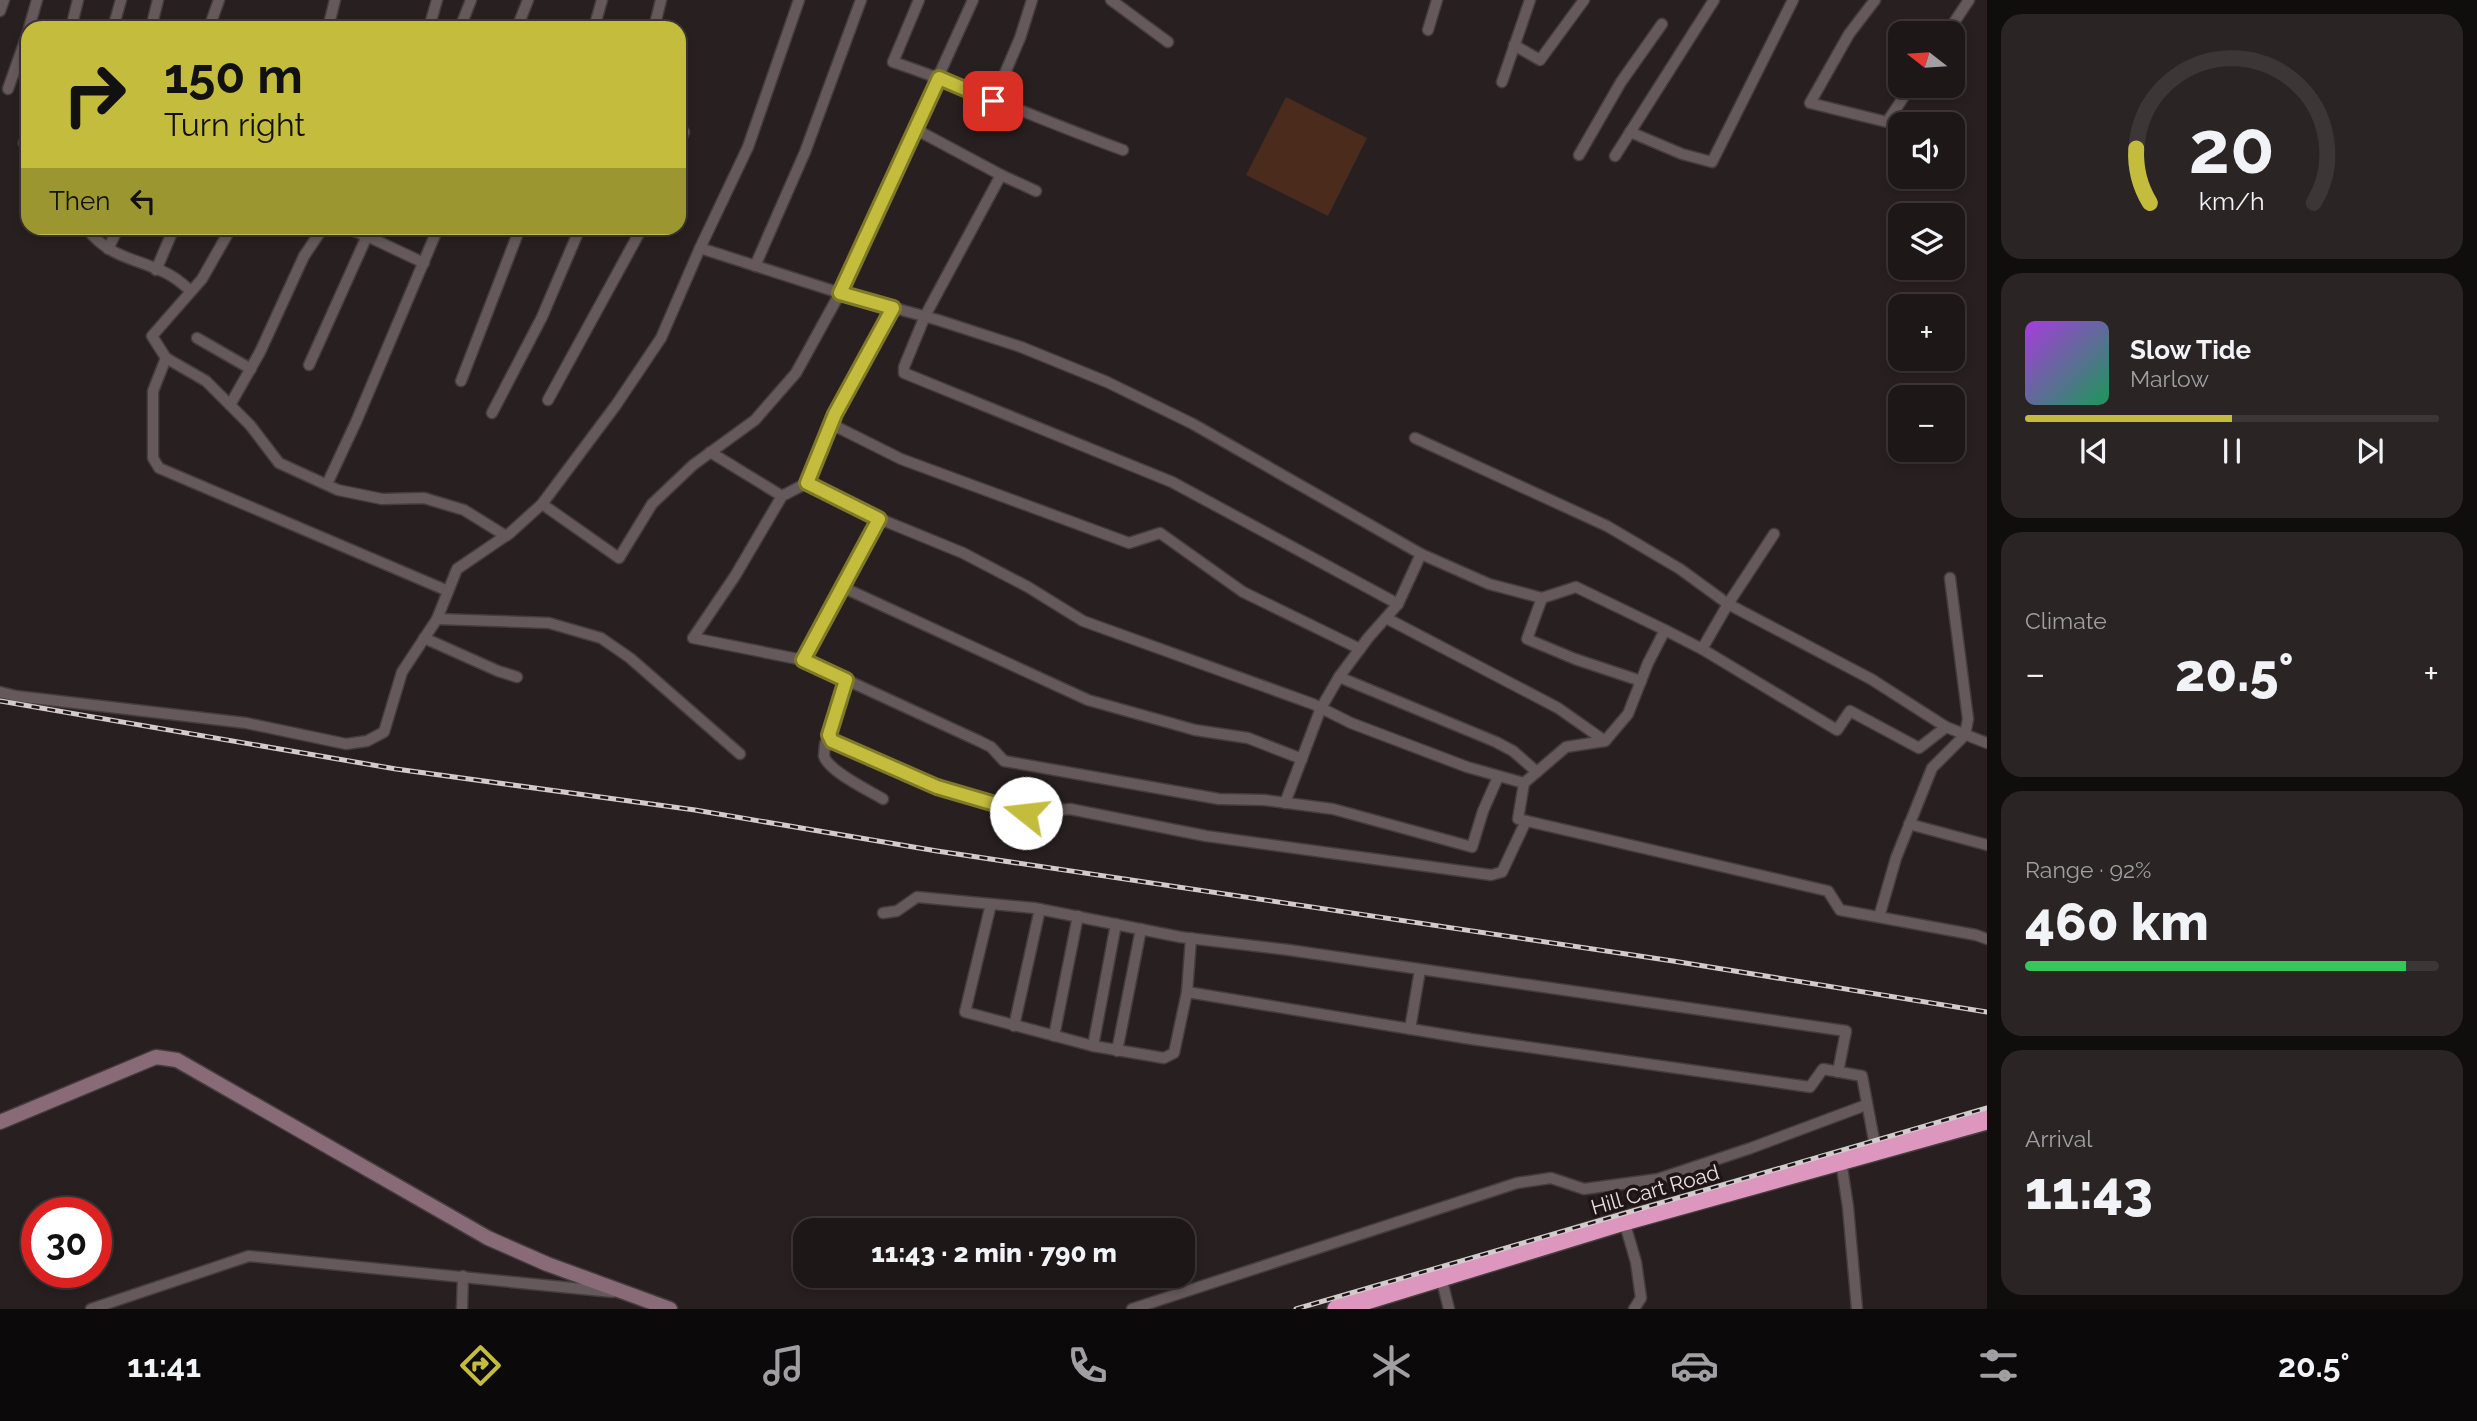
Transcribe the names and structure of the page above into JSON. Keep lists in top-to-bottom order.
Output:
{
  "streets": {
    "highway": ["Hill Cart Road"]
  },
  "north": "left",
  "page": {
    "map_buttons": ["+", "−"],
    "turn": ["150 m", "Turn right"],
    "then": "Then",
    "song": ["Slow Tide", "Marlow"],
    "tile": [
      "Climate",
      ["Range · 92%", "460 km"],
      ["Arrival", "11:43"]
    ],
    "heat": ["−", "20.5°", "+"],
    "limit": "30",
    "trip": "11:43 · 2 min · 790 m",
    "tabs": ["11:41", "20.5°"],
    "gauge": ["20", "km/h"]
  }
}
